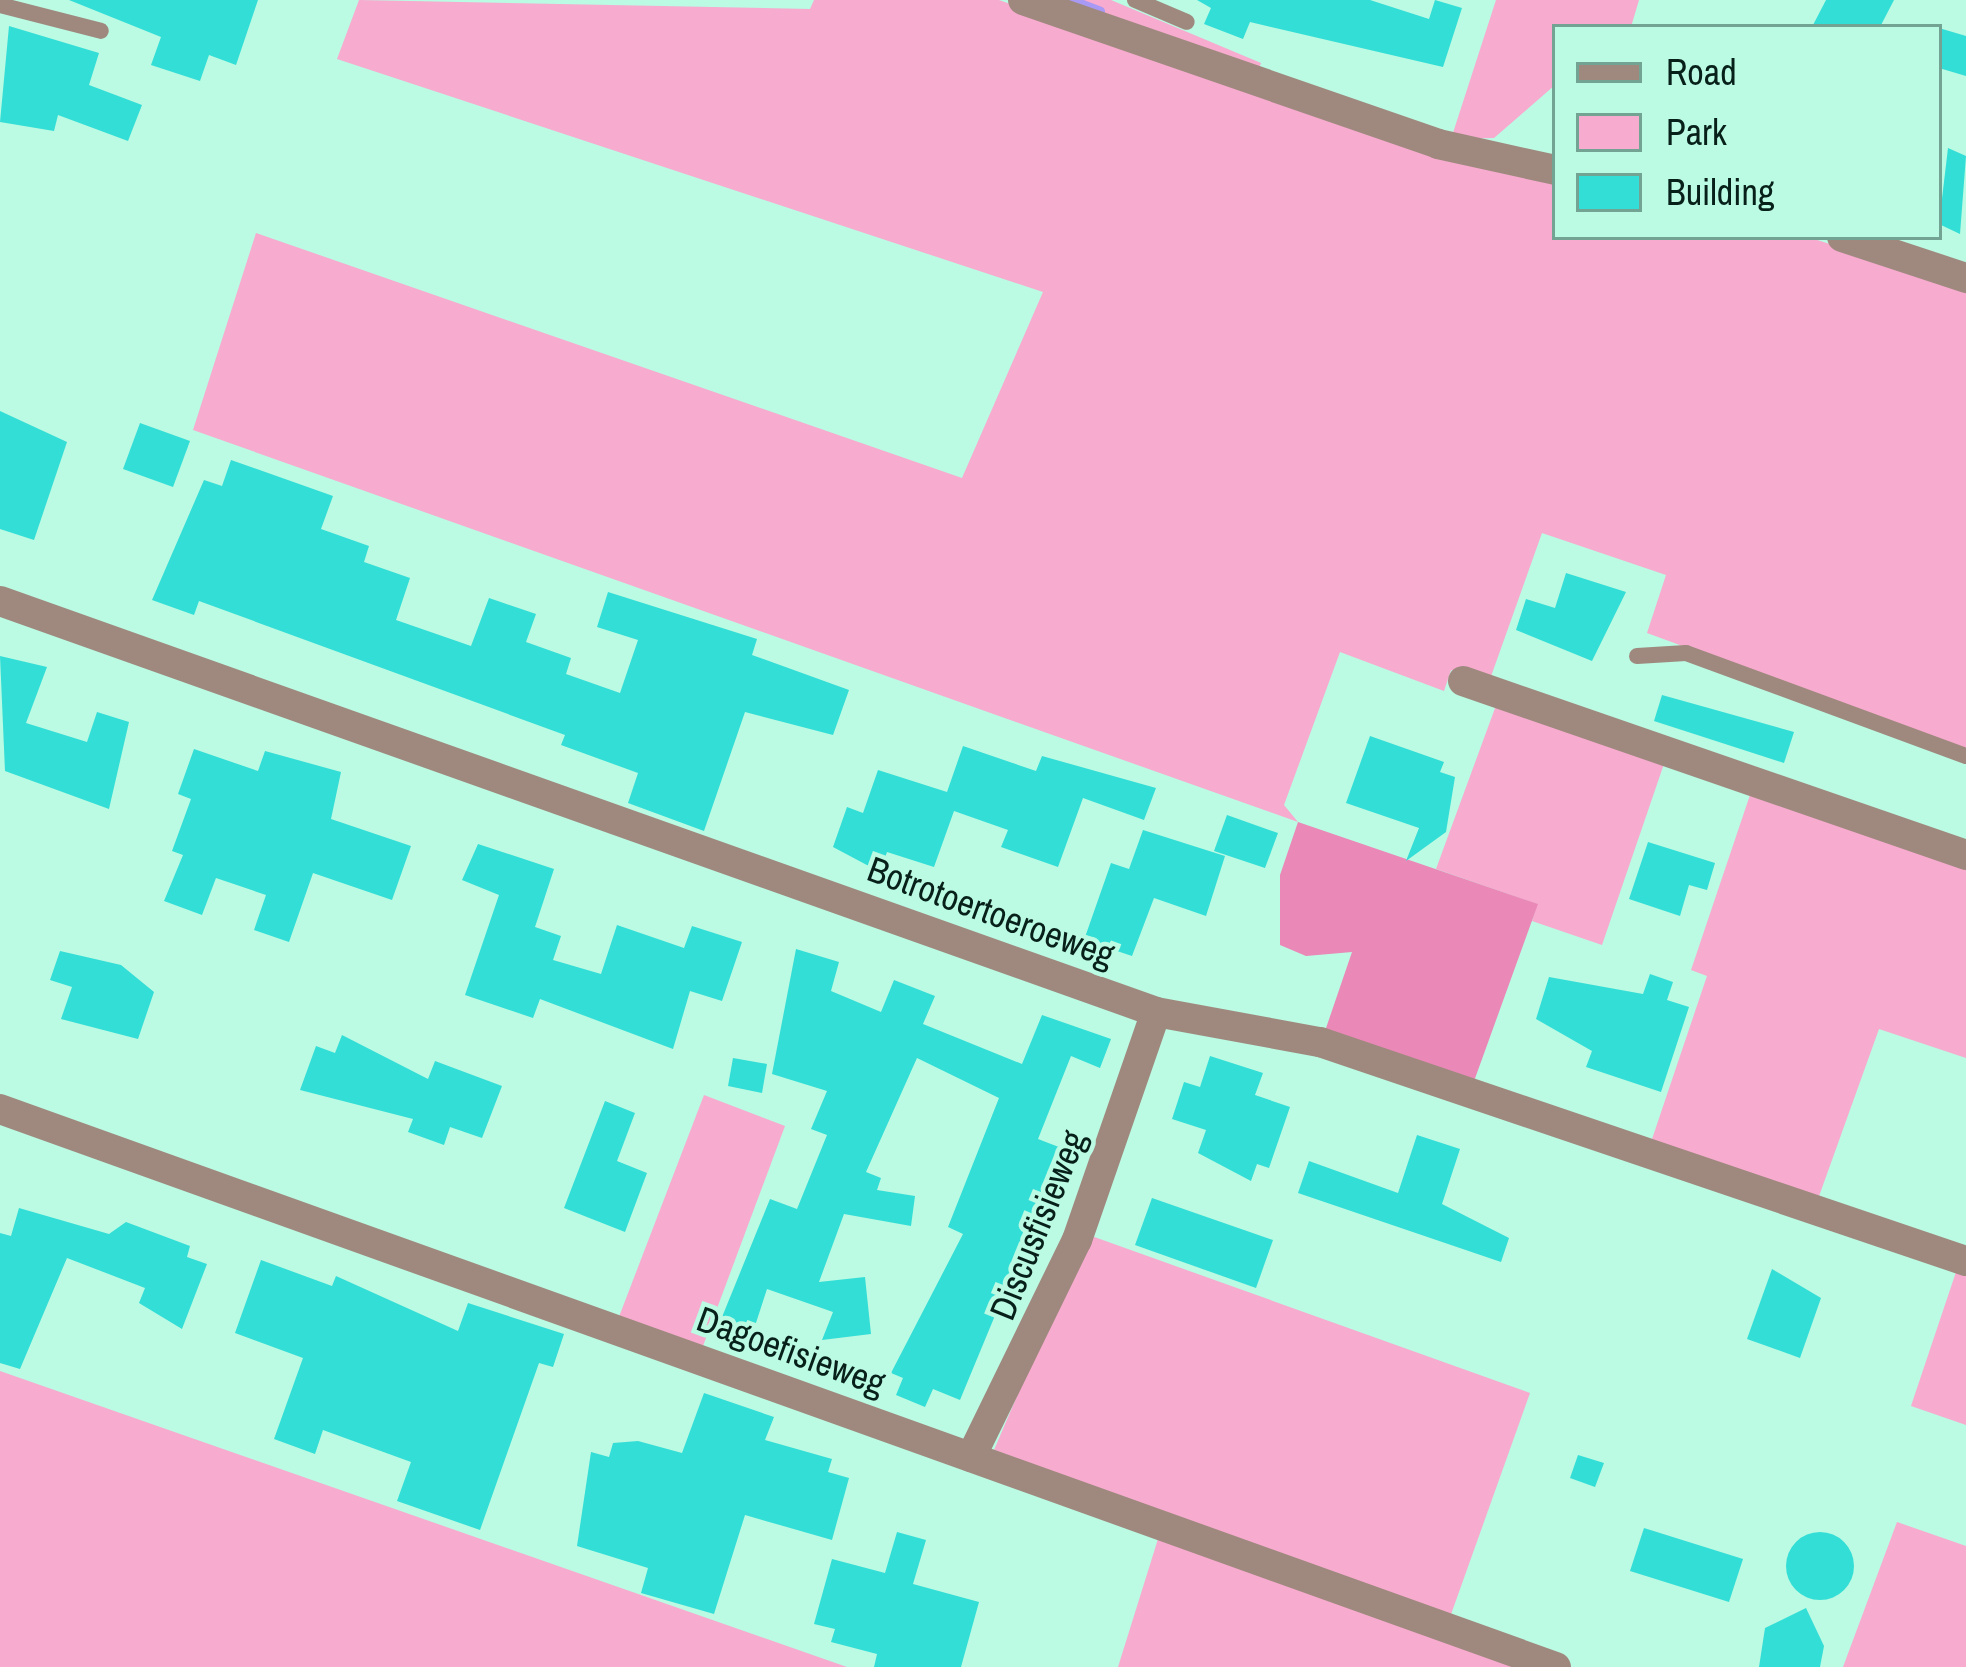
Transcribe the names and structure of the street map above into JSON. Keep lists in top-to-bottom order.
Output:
{
  "streets": {
    "street": ["Botrotoertoeroeweg", "Discusfisieweg", "Dagoefisieweg"]
  },
  "crossings": [
    ["Botrotoertoeroeweg", "Discusfisieweg"],
    ["Discusfisieweg", "Dagoefisieweg"]
  ],
  "legend": ["Road", "Park", "Building"]
}
